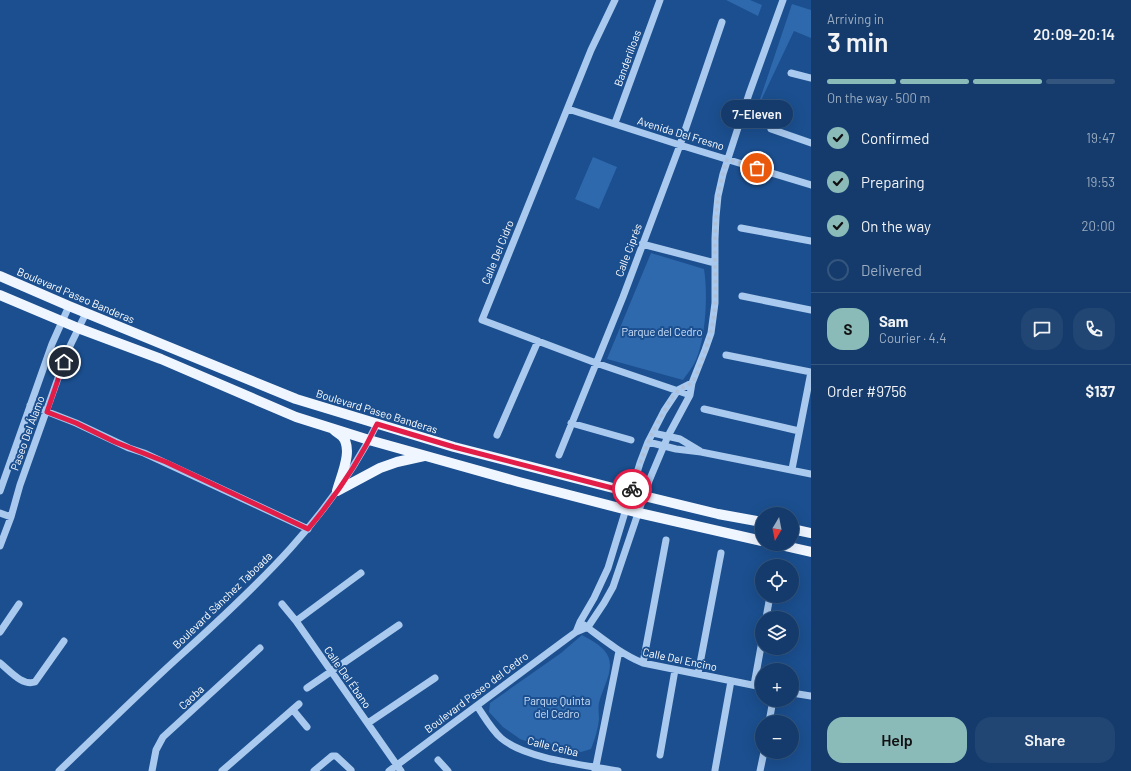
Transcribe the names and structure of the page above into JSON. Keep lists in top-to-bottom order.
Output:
{
  "streets": {
    "main road": ["Boulevard Paseo Banderas"],
    "street": [
      "Banderilloas",
      "Avenida Del Fresno",
      "Calle Ciprés",
      "Calle Del Cidro",
      "Paseo Del Álamo",
      "Boulevard Sánchez Taboada",
      "Calle Del Encino",
      "Calle Del Ébano",
      "Boulevard Paseo del Cedro",
      "Caoba",
      "Calle Ceiba"
    ]
  },
  "crossings": [
    ["Banderilloas", "Avenida Del Fresno"],
    ["Avenida Del Fresno", "Calle Ciprés"],
    ["Avenida Del Fresno", "Calle Del Cidro"],
    ["Calle Ciprés", "Calle Del Cidro"],
    ["Boulevard Paseo Banderas", "Paseo Del Álamo"],
    ["Boulevard Paseo Banderas", "Boulevard Sánchez Taboada"],
    ["Calle Del Encino", "Boulevard Paseo del Cedro"],
    ["Calle Del Ébano", "Boulevard Paseo del Cedro"],
    ["Boulevard Paseo del Cedro", "Calle Ceiba"]
  ],
  "parks": ["Parque del Cedro", "Parque Quinta del Cedro"],
  "places": ["7-Eleven"],
  "north": "bottom",
  "page": {
    "heading": ["3 min", "Arriving in", "20:09–20:14"],
    "panel": [
      "Sam",
      "Courier · 4.4",
      "Order #9756",
      "$137"
    ],
    "bar": "On the way · 500 m",
    "bubble": "7-Eleven",
    "list": [
      ["Confirmed", "19:47"],
      ["Preparing", "19:53"],
      ["On the way", "20:00"],
      "Delivered"
    ],
    "round": "S",
    "map_buttons": ["+", "−"],
    "buttons": ["Help", "Share"]
  }
}
